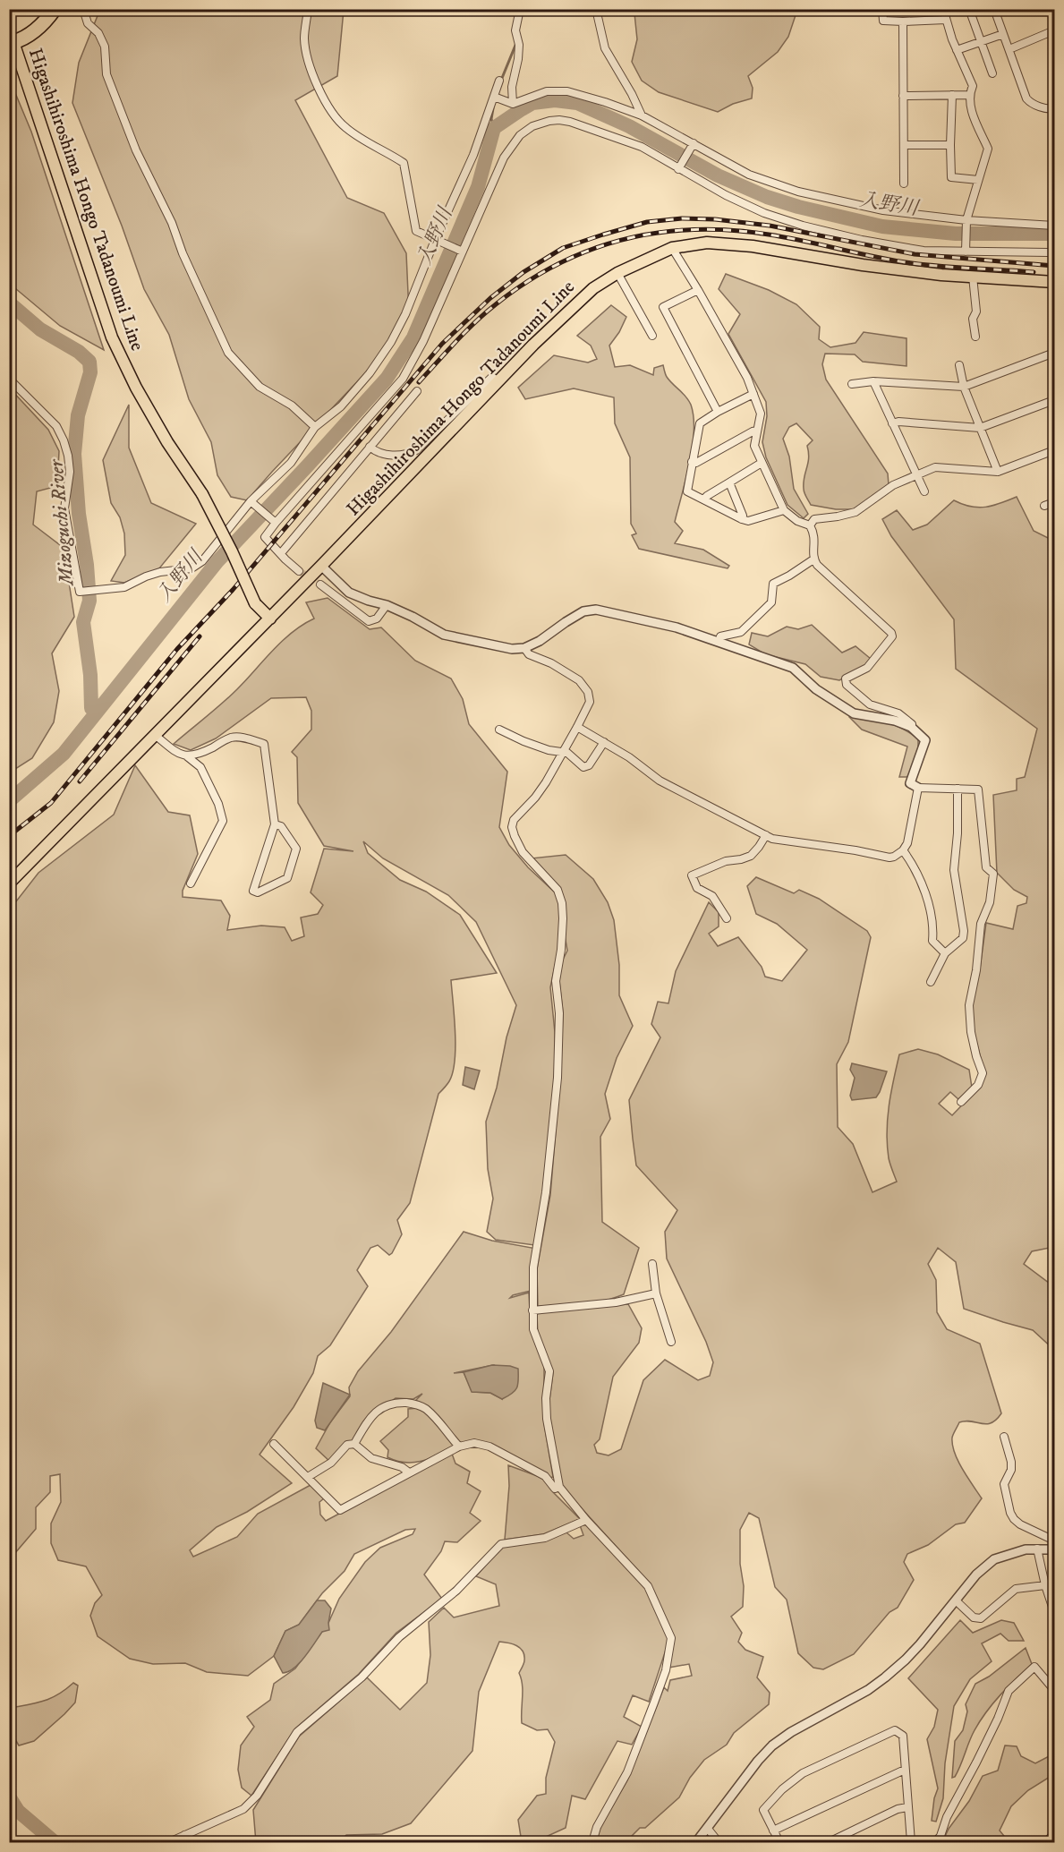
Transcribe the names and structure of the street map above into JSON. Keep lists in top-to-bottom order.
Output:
{
  "streets": {
    "main road": ["Higashihiroshima Hongo Tadanoumi Line"]
  },
  "water": ["入野川", "Mizoguchi River"]
}
